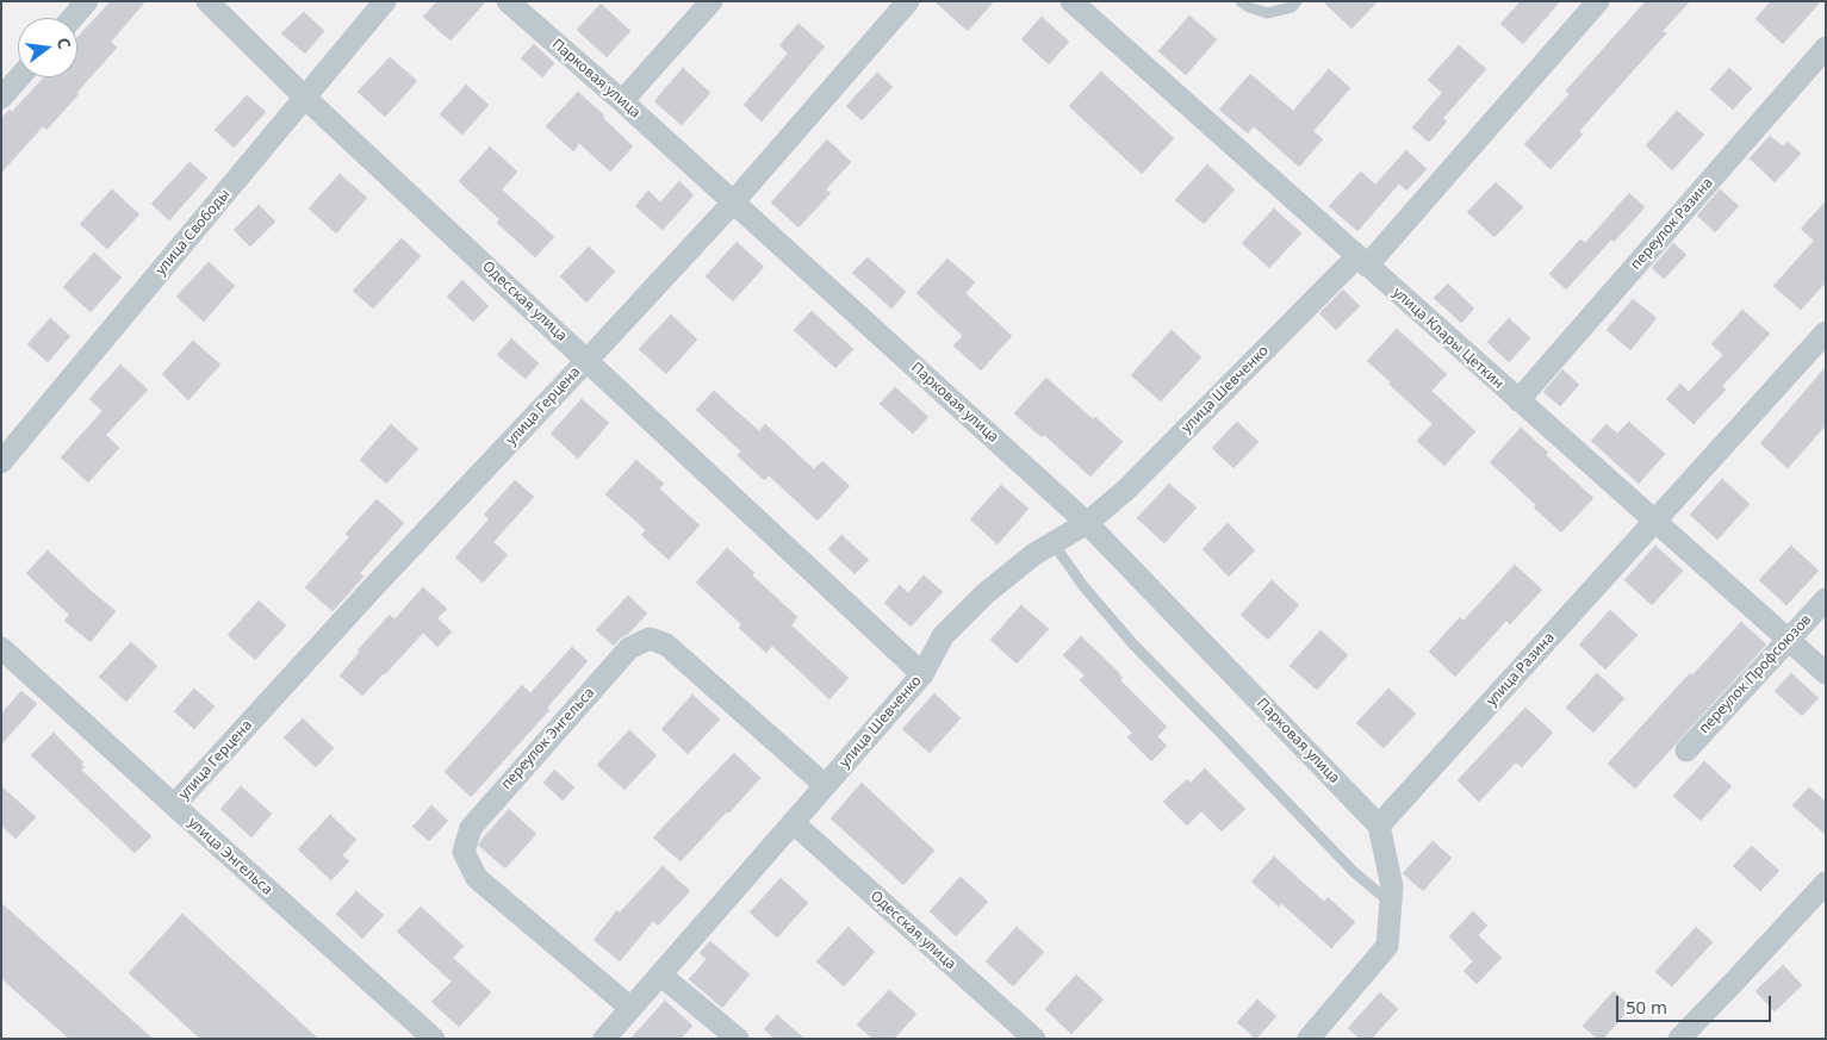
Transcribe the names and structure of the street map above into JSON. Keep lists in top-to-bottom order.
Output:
{
  "streets": {
    "street": [
      "Парковая улица",
      "переулок Разина",
      "улица Свободы",
      "Одесская улица",
      "улица Клары Цеткин",
      "улица Шевченко",
      "улица Герцена",
      "улица Разина",
      "переулок Профсоюзов",
      "переулок Энгельса",
      "улица Энгельса"
    ]
  },
  "crossings": [
    ["Парковая улица", "улица Шевченко"],
    ["Парковая улица", "улица Герцена"],
    ["Парковая улица", "улица Разина"],
    ["переулок Разина", "улица Клары Цеткин"],
    ["улица Свободы", "Одесская улица"],
    ["Одесская улица", "улица Шевченко"],
    ["Одесская улица", "улица Герцена"],
    ["улица Клары Цеткин", "улица Шевченко"],
    ["улица Клары Цеткин", "улица Разина"],
    ["улица Клары Цеткин", "переулок Профсоюзов"],
    ["улица Шевченко", "переулок Энгельса"],
    ["улица Герцена", "улица Энгельса"]
  ],
  "scale_bar": "50 m",
  "north": "right"
}
